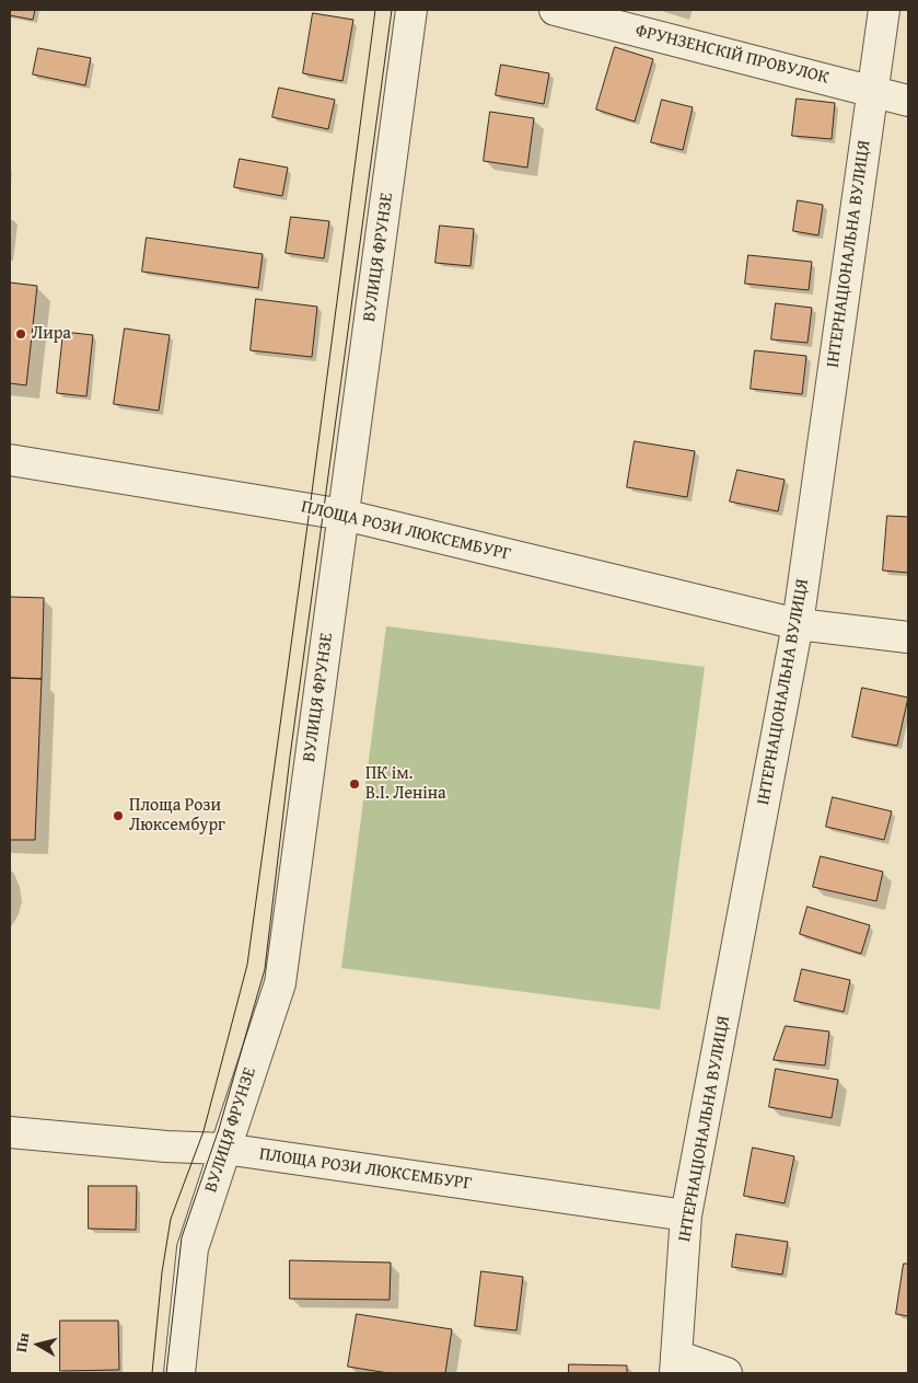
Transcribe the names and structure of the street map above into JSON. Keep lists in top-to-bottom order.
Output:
{
  "streets": {
    "street": [
      "ФРУНЗЕНСКІЙ ПРОВУЛОК",
      "ІНТЕРНАЦІОНАЛЬНА ВУЛИЦЯ",
      "ВУЛИЦЯ ФРУНЗЕ",
      "ПЛОЩА РОЗИ ЛЮКСЕМБУРГ"
    ]
  },
  "crossings": [
    ["ФРУНЗЕНСКІЙ ПРОВУЛОК", "ІНТЕРНАЦІОНАЛЬНА ВУЛИЦЯ"],
    ["ІНТЕРНАЦІОНАЛЬНА ВУЛИЦЯ", "ПЛОЩА РОЗИ ЛЮКСЕМБУРГ"],
    ["ВУЛИЦЯ ФРУНЗЕ", "ПЛОЩА РОЗИ ЛЮКСЕМБУРГ"]
  ],
  "places": ["Лира", "ПК ім. В.І. Леніна", "Площа Рози Люксембург"],
  "north": "left"
}
